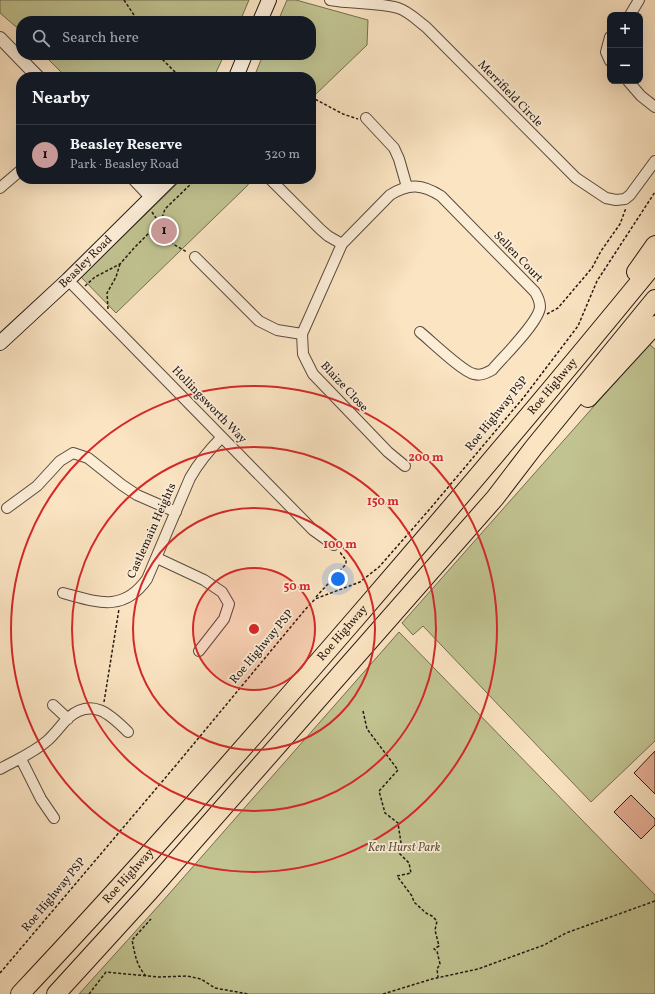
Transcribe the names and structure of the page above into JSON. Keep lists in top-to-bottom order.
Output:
{
  "streets": {
    "highway": ["Roe Highway"],
    "main road": ["Beasley Road"],
    "street": [
      "Merrifield Circle",
      "Sellen Court",
      "Blaize Close",
      "Hollingsworth Way",
      "Castlemain Heights"
    ],
    "path": ["Roe Highway PSP"]
  },
  "crossings": [
    ["Beasley Road", "Hollingsworth Way"],
    ["Hollingsworth Way", "Castlemain Heights"]
  ],
  "parks": ["Ken Hurst Park"],
  "page": {
    "map_buttons": ["+", "−"],
    "search": "Search here",
    "heading": "Nearby",
    "list": [
      {
        "mark": "1",
        "name": "Beasley Reserve",
        "note": "Park · Beasley Road",
        "value": "320 m"
      }
    ],
    "pins": "1"
  },
  "rings": [
    "200 m",
    "150 m",
    "100 m",
    "50 m"
  ]
}
